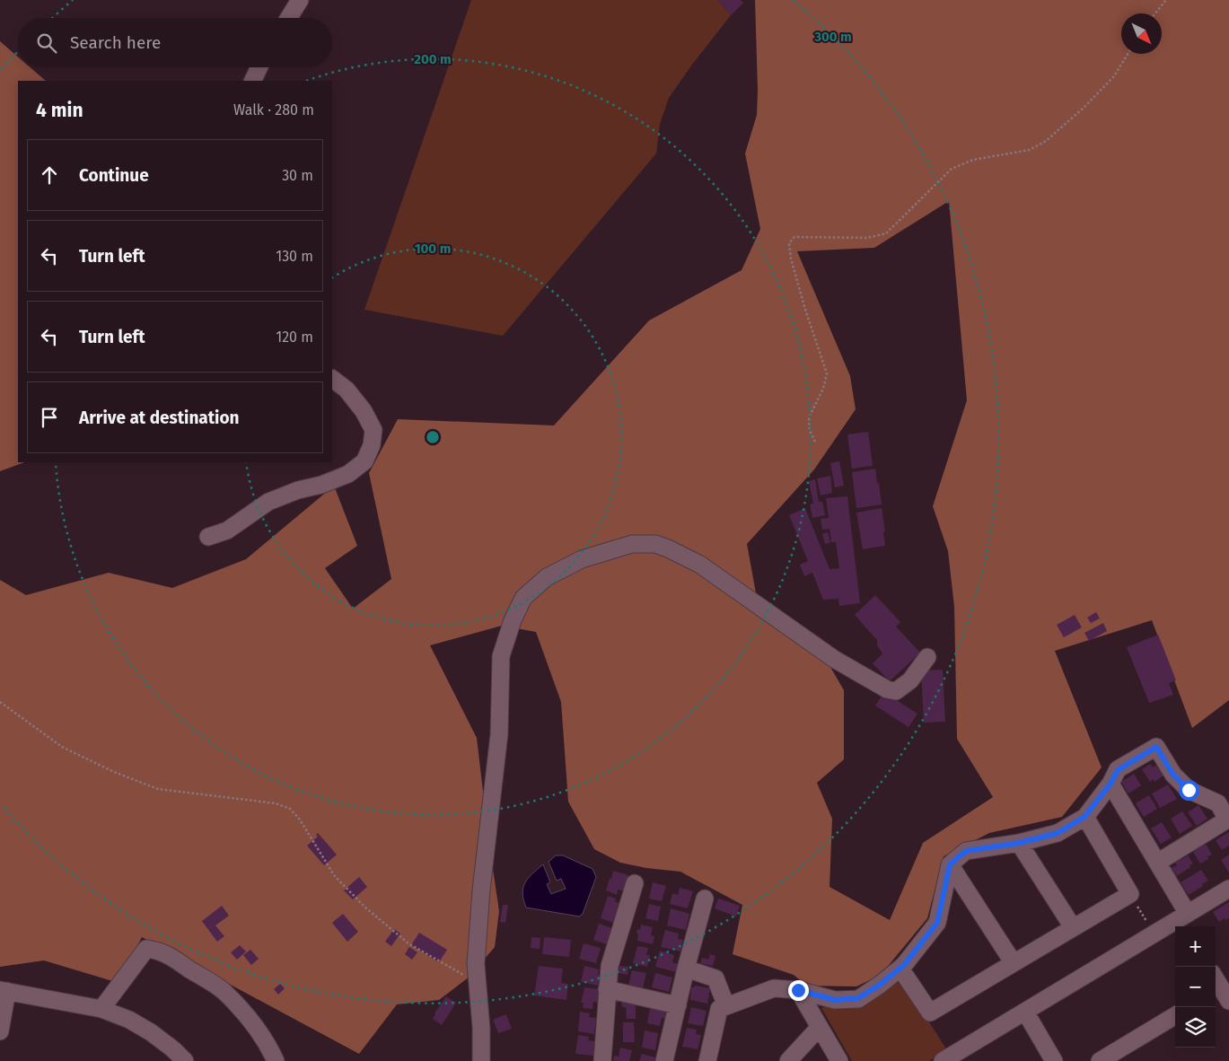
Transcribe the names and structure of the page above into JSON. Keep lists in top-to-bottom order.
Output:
{
  "north": "bottom right",
  "page": {
    "search": "Search here",
    "heading": ["4 min", "Walk · 280 m"],
    "list": [
      ["Continue", "30 m"],
      ["Turn left", "130 m"],
      ["Turn left", "120 m"],
      "Arrive at destination"
    ],
    "map_buttons": ["+", "−"]
  },
  "rings": ["300 m", "200 m", "100 m"]
}
